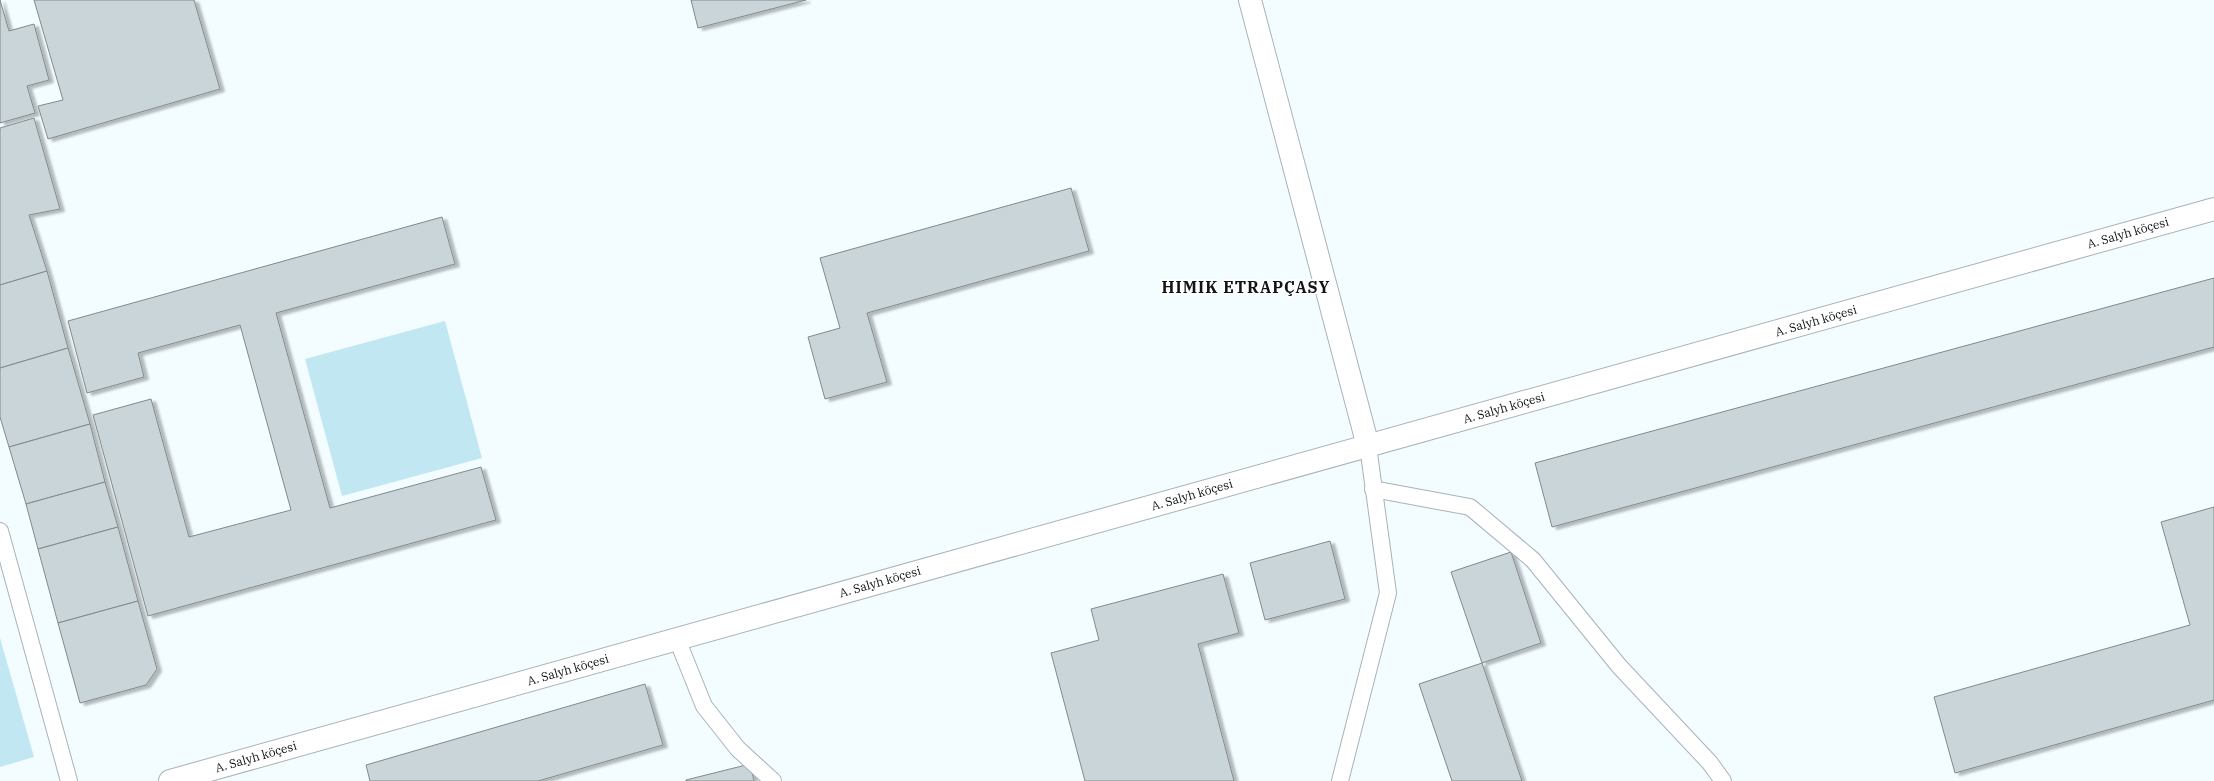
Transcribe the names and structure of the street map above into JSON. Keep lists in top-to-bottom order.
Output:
{
  "streets": {
    "street": ["A. Salyh köçesi"]
  },
  "districts": ["HIMIK ETRAPÇASY"]
}
